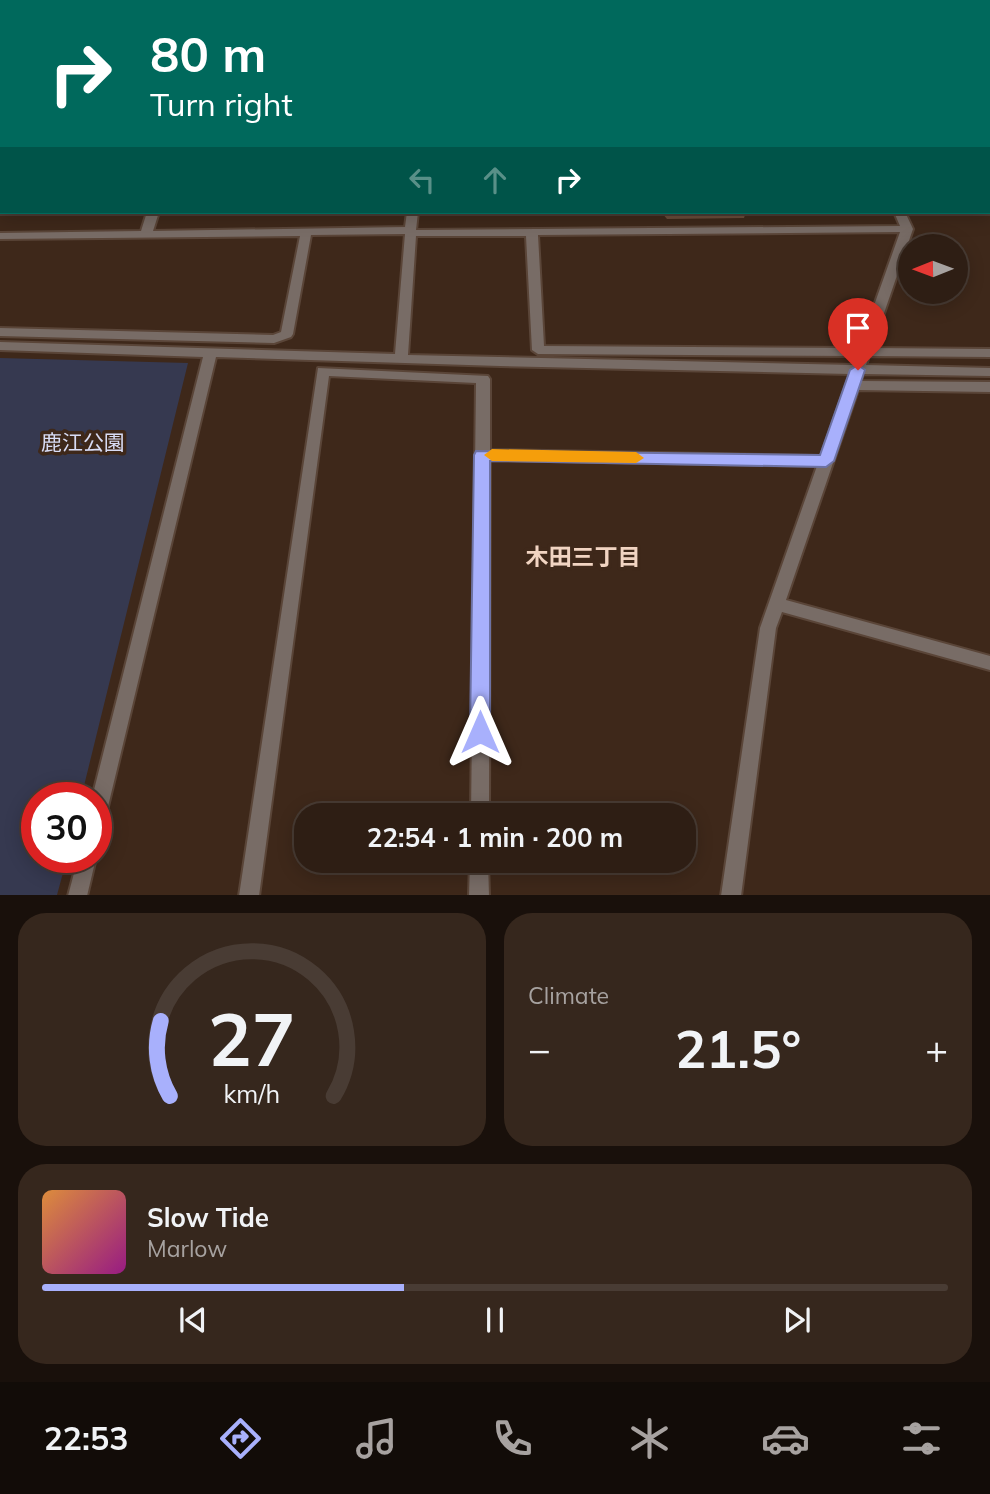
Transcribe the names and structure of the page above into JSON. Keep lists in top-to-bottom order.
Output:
{
  "districts": ["木田三丁目"],
  "parks": ["鹿江公園"],
  "north": "left",
  "page": {
    "turn": ["80 m", "Turn right"],
    "limit": "30",
    "trip": "22:54 · 1 min · 200 m",
    "tile": "Climate",
    "heat": ["−", "21.5°", "+"],
    "song": ["Slow Tide", "Marlow"],
    "tabs": "22:53",
    "gauge": ["27", "km/h"]
  }
}
